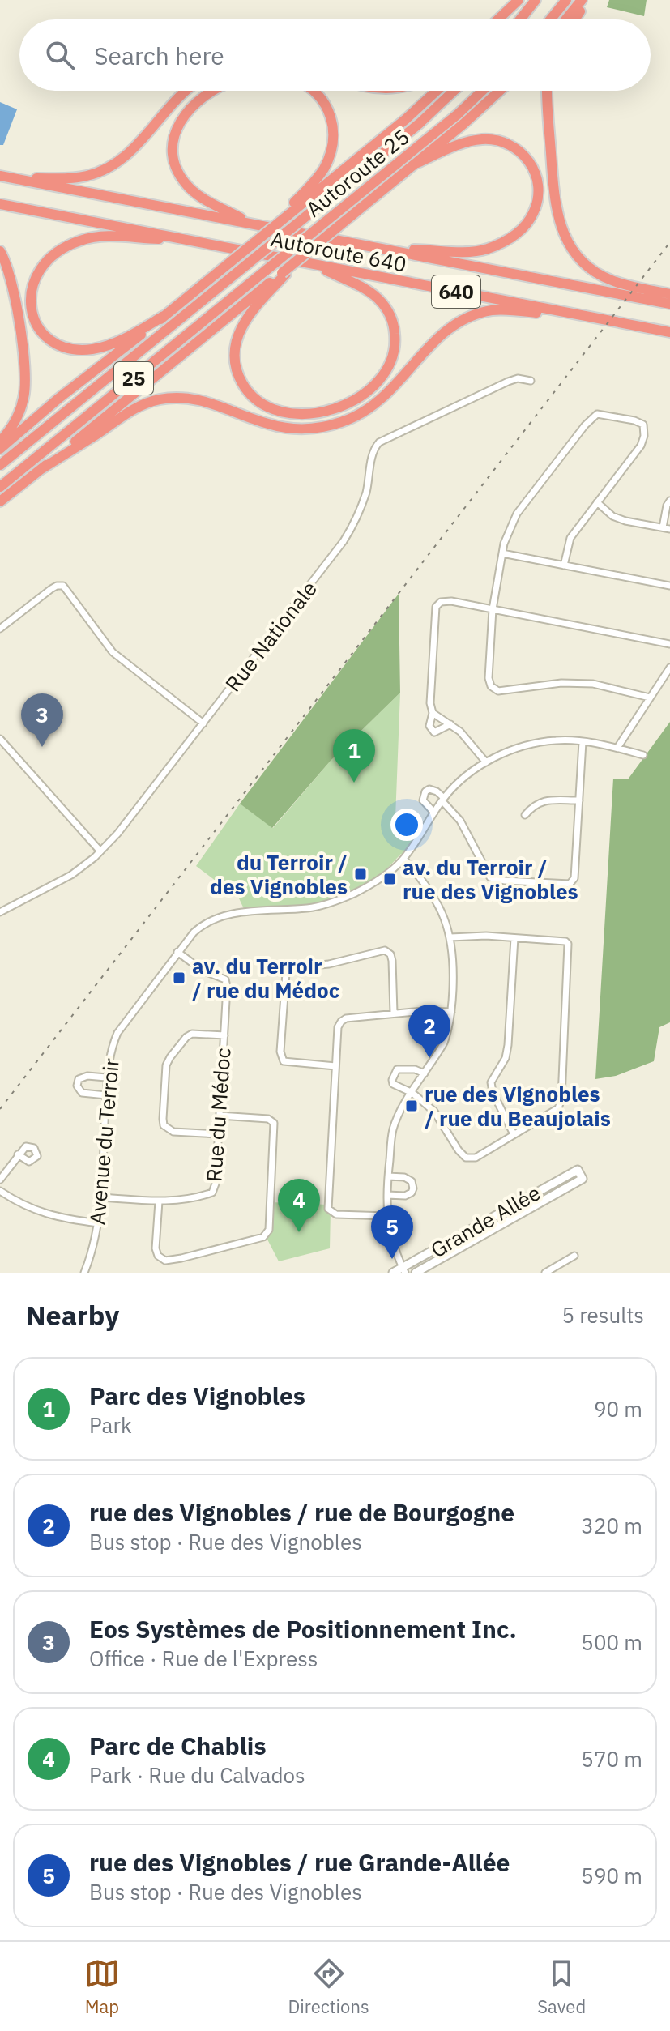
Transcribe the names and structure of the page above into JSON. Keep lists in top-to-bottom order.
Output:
{
  "streets": {
    "highway": [
      "Autoroute 25",
      "Autoroute 640",
      "640",
      "25"
    ],
    "street": [
      "Rue Nationale",
      "Rue du Médoc",
      "Avenue du Terroir",
      "Grande Allée"
    ]
  },
  "crossings": [
    ["Rue du Médoc", "Avenue du Terroir"]
  ],
  "places": {
    "transit": [
      "du Terroir / des Vignobles",
      "av. du Terroir / rue des Vignobles",
      "av. du Terroir / rue du Médoc",
      "rue des Vignobles / rue du Beaujolais"
    ]
  },
  "page": {
    "search": "Search here",
    "pins": [
      "3",
      "1",
      "2",
      "4",
      "5"
    ],
    "heading": ["Nearby", "5 results"],
    "list": [
      {
        "mark": "1",
        "name": "Parc des Vignobles",
        "note": "Park",
        "value": "90 m"
      },
      {
        "mark": "2",
        "name": "rue des Vignobles / rue de Bourgogne",
        "note": "Bus stop · Rue des Vignobles",
        "value": "320 m"
      },
      {
        "mark": "3",
        "name": "Eos Systèmes de Positionnement Inc.",
        "note": "Office · Rue de l'Express",
        "value": "500 m"
      },
      {
        "mark": "4",
        "name": "Parc de Chablis",
        "note": "Park · Rue du Calvados",
        "value": "570 m"
      },
      {
        "mark": "5",
        "name": "rue des Vignobles / rue Grande-Allée",
        "note": "Bus stop · Rue des Vignobles",
        "value": "590 m"
      }
    ],
    "nav": ["Map", "Directions", "Saved"]
  }
}
